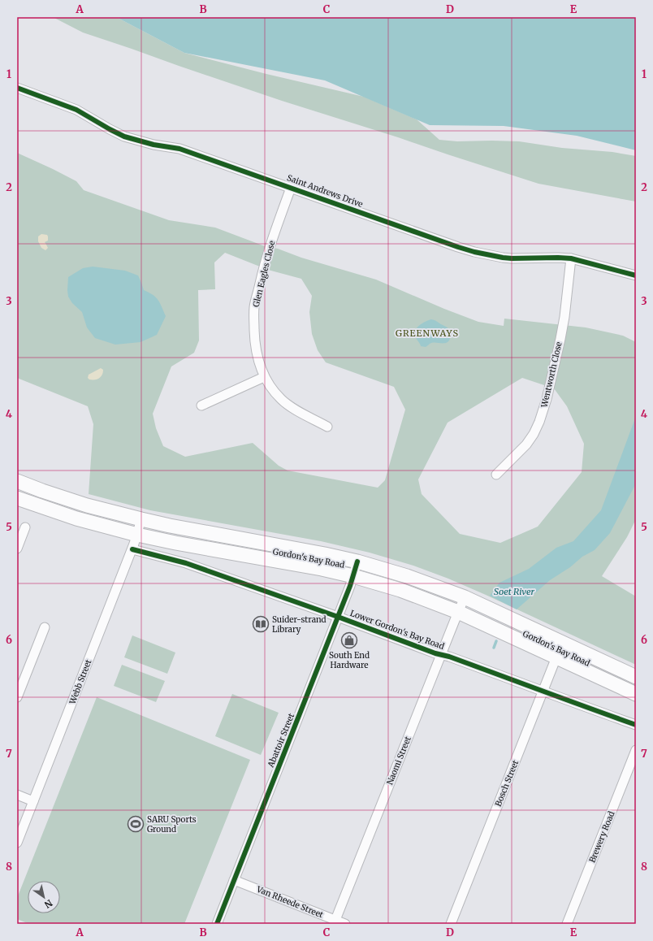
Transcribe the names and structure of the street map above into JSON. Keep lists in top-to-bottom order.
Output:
{
  "streets": {
    "main road": ["Gordon's Bay Road"],
    "street": [
      "Saint Andrews Drive",
      "Glen Eagles Close",
      "Wentworth Close",
      "Lower Gordon's Bay Road",
      "Webb Street",
      "Abattoir Street",
      "Naomi Street",
      "Bosch Street",
      "Brewery Road",
      "Van Rheede Street"
    ]
  },
  "crossings": [
    ["Saint Andrews Drive", "Glen Eagles Close"],
    ["Saint Andrews Drive", "Wentworth Close"],
    ["Gordon's Bay Road", "Webb Street"],
    ["Gordon's Bay Road", "Abattoir Street"],
    ["Gordon's Bay Road", "Naomi Street"],
    ["Gordon's Bay Road", "Bosch Street"],
    ["Lower Gordon's Bay Road", "Webb Street"],
    ["Lower Gordon's Bay Road", "Abattoir Street"],
    ["Lower Gordon's Bay Road", "Naomi Street"],
    ["Lower Gordon's Bay Road", "Bosch Street"],
    ["Abattoir Street", "Van Rheede Street"],
    ["Naomi Street", "Van Rheede Street"]
  ],
  "districts": ["GREENWAYS"],
  "water": ["Soet River"],
  "places": {
    "library": ["Suider-strand Library"],
    "shop": ["South End Hardware"],
    "sports": ["SARU Sports Ground"]
  },
  "north": "bottom right",
  "grid": {
    "columns": [
      "A",
      "B",
      "C",
      "D",
      "E"
    ],
    "rows": [
      "1",
      "2",
      "3",
      "4",
      "5",
      "6",
      "7",
      "8"
    ]
  }
}
